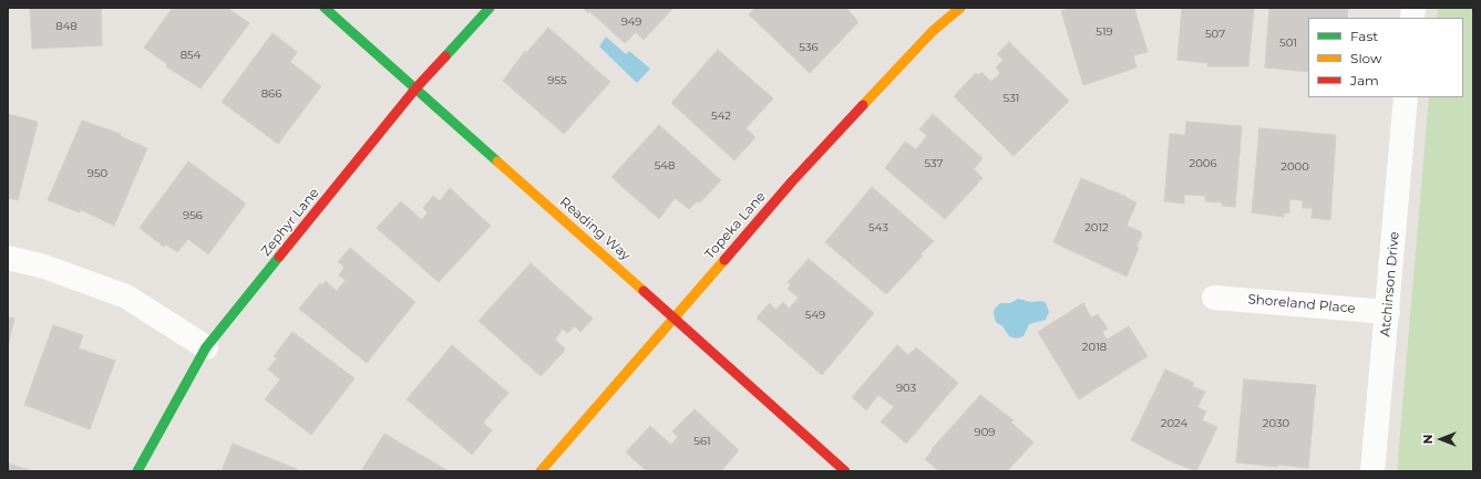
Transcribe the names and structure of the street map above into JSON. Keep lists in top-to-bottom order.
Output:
{
  "streets": {
    "street": [
      "Zephyr Lane",
      "Topeka Lane",
      "Reading Way",
      "Atchinson Drive",
      "Shoreland Place"
    ]
  },
  "crossings": [
    ["Zephyr Lane", "Reading Way"],
    ["Topeka Lane", "Reading Way"],
    ["Atchinson Drive", "Shoreland Place"]
  ],
  "house_numbers": [
    "949",
    "848",
    "519",
    "507",
    "501",
    "536",
    "854",
    "955",
    "866",
    "531",
    "542",
    "537",
    "2006",
    "548",
    "2000",
    "950",
    "956",
    "543",
    "2012",
    "549",
    "2018",
    "903",
    "2024",
    "2030",
    "909",
    "561"
  ],
  "legend": ["Fast", "Slow", "Jam"],
  "north": "left"
}
